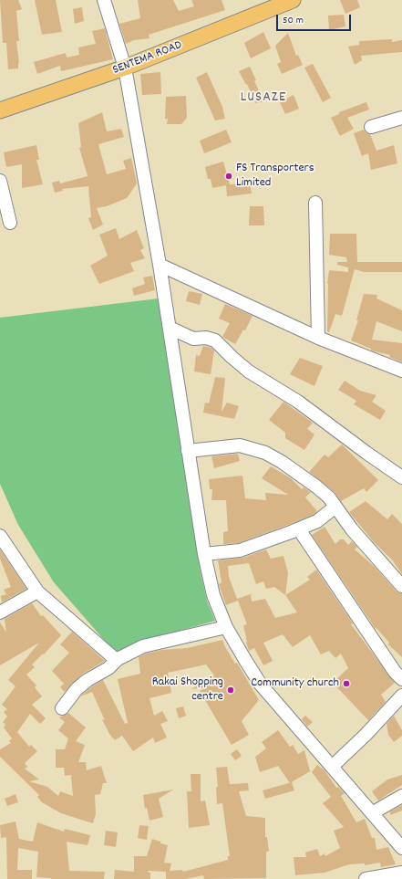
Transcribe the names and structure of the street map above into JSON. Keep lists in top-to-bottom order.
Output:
{
  "streets": {
    "main road": ["SENTEMA ROAD"]
  },
  "districts": ["LUSAZE"],
  "places": ["FS Transporters Limited", "Community church", "Rakai Shopping centre"],
  "scale_bar": "50 m"
}
